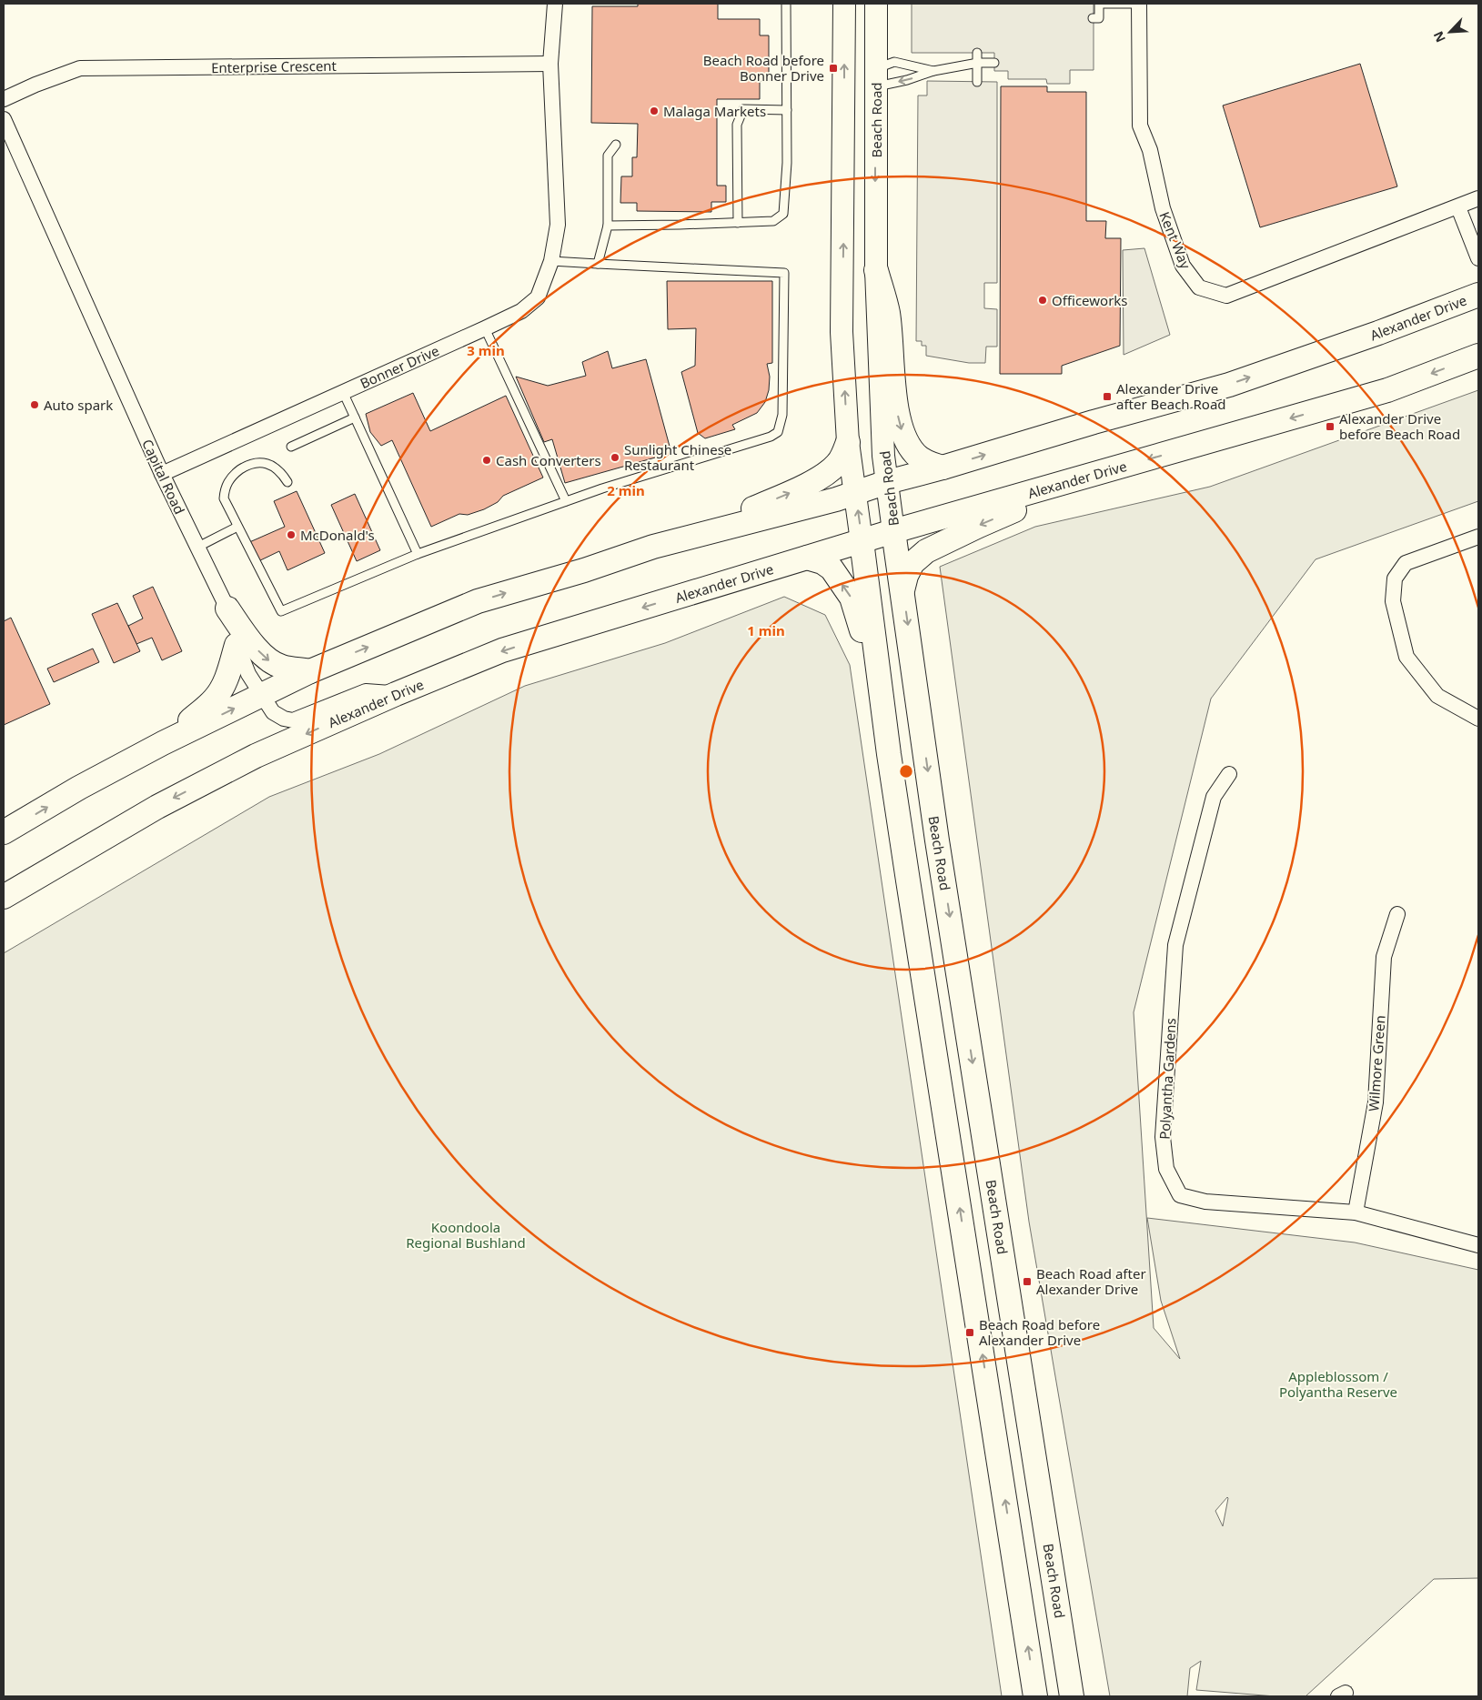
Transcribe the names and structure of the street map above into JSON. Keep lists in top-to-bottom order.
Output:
{
  "streets": {
    "main road": ["Beach Road", "Alexander Drive"],
    "street": [
      "Enterprise Crescent",
      "Kent Way",
      "Bonner Drive",
      "Capital Road",
      "Wilmore Green",
      "Polyantha Gardens"
    ]
  },
  "crossings": [
    ["Enterprise Crescent", "Bonner Drive"],
    ["Beach Road", "Alexander Drive"],
    ["Alexander Drive", "Capital Road"],
    ["Bonner Drive", "Capital Road"],
    ["Wilmore Green", "Polyantha Gardens"]
  ],
  "parks": ["Koondoola Regional Bushland", "Appleblossom / Polyantha Reserve"],
  "places": {
    "transit": [
      "Beach Road before Bonner Drive",
      "Alexander Drive after Beach Road",
      "Alexander Drive before Beach Road",
      "Beach Road after Alexander Drive",
      "Beach Road before Alexander Drive"
    ],
    "other": [
      "Malaga Markets",
      "Officeworks",
      "Auto spark",
      "Sunlight Chinese Restaurant",
      "Cash Converters",
      "McDonald's"
    ]
  },
  "north": "bottom left",
  "rings": ["3 min", "2 min", "1 min"]
}
